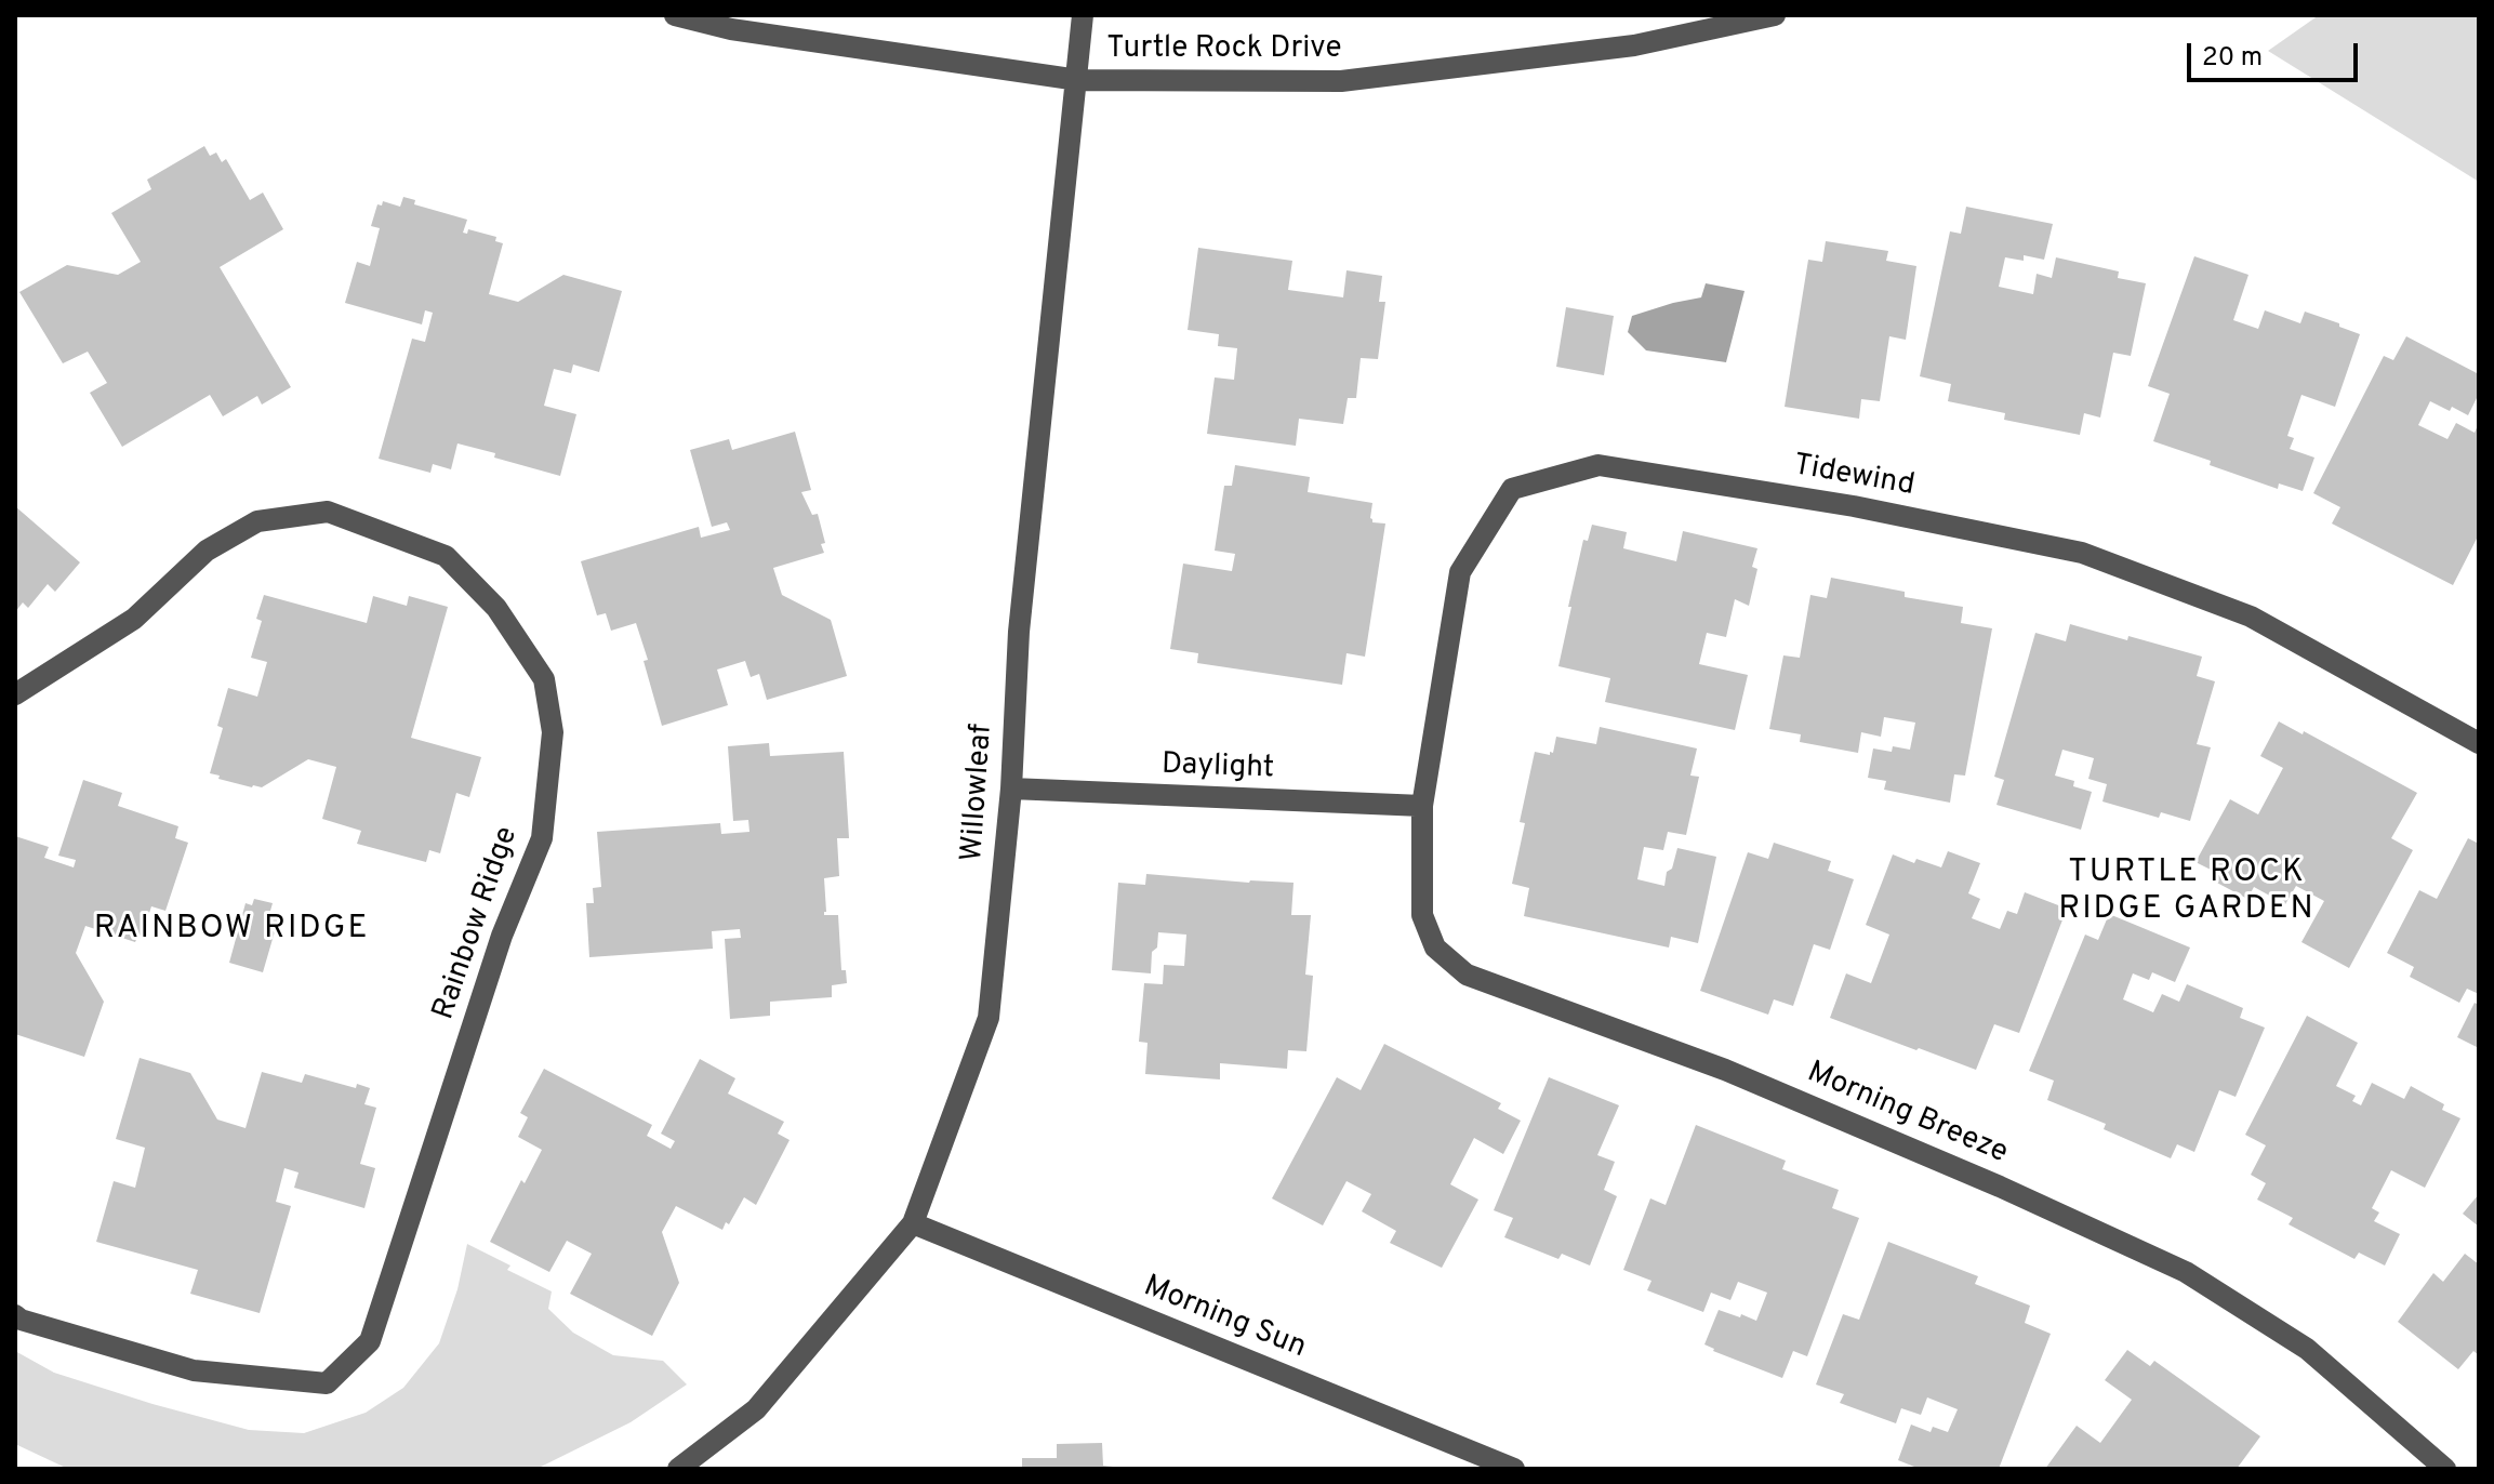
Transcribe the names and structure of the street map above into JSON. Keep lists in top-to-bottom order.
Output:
{
  "streets": {
    "street": [
      "Turtle Rock Drive",
      "Tidewind",
      "Daylight",
      "Willowleaf",
      "Rainbow Ridge",
      "Morning Breeze",
      "Morning Sun"
    ]
  },
  "crossings": [
    ["Turtle Rock Drive", "Willowleaf"],
    ["Tidewind", "Daylight"],
    ["Tidewind", "Morning Breeze"],
    ["Daylight", "Willowleaf"],
    ["Daylight", "Morning Breeze"],
    ["Willowleaf", "Morning Sun"]
  ],
  "districts": ["TURTLE ROCK RIDGE GARDEN", "RAINBOW RIDGE"],
  "scale_bar": "20 m"
}
